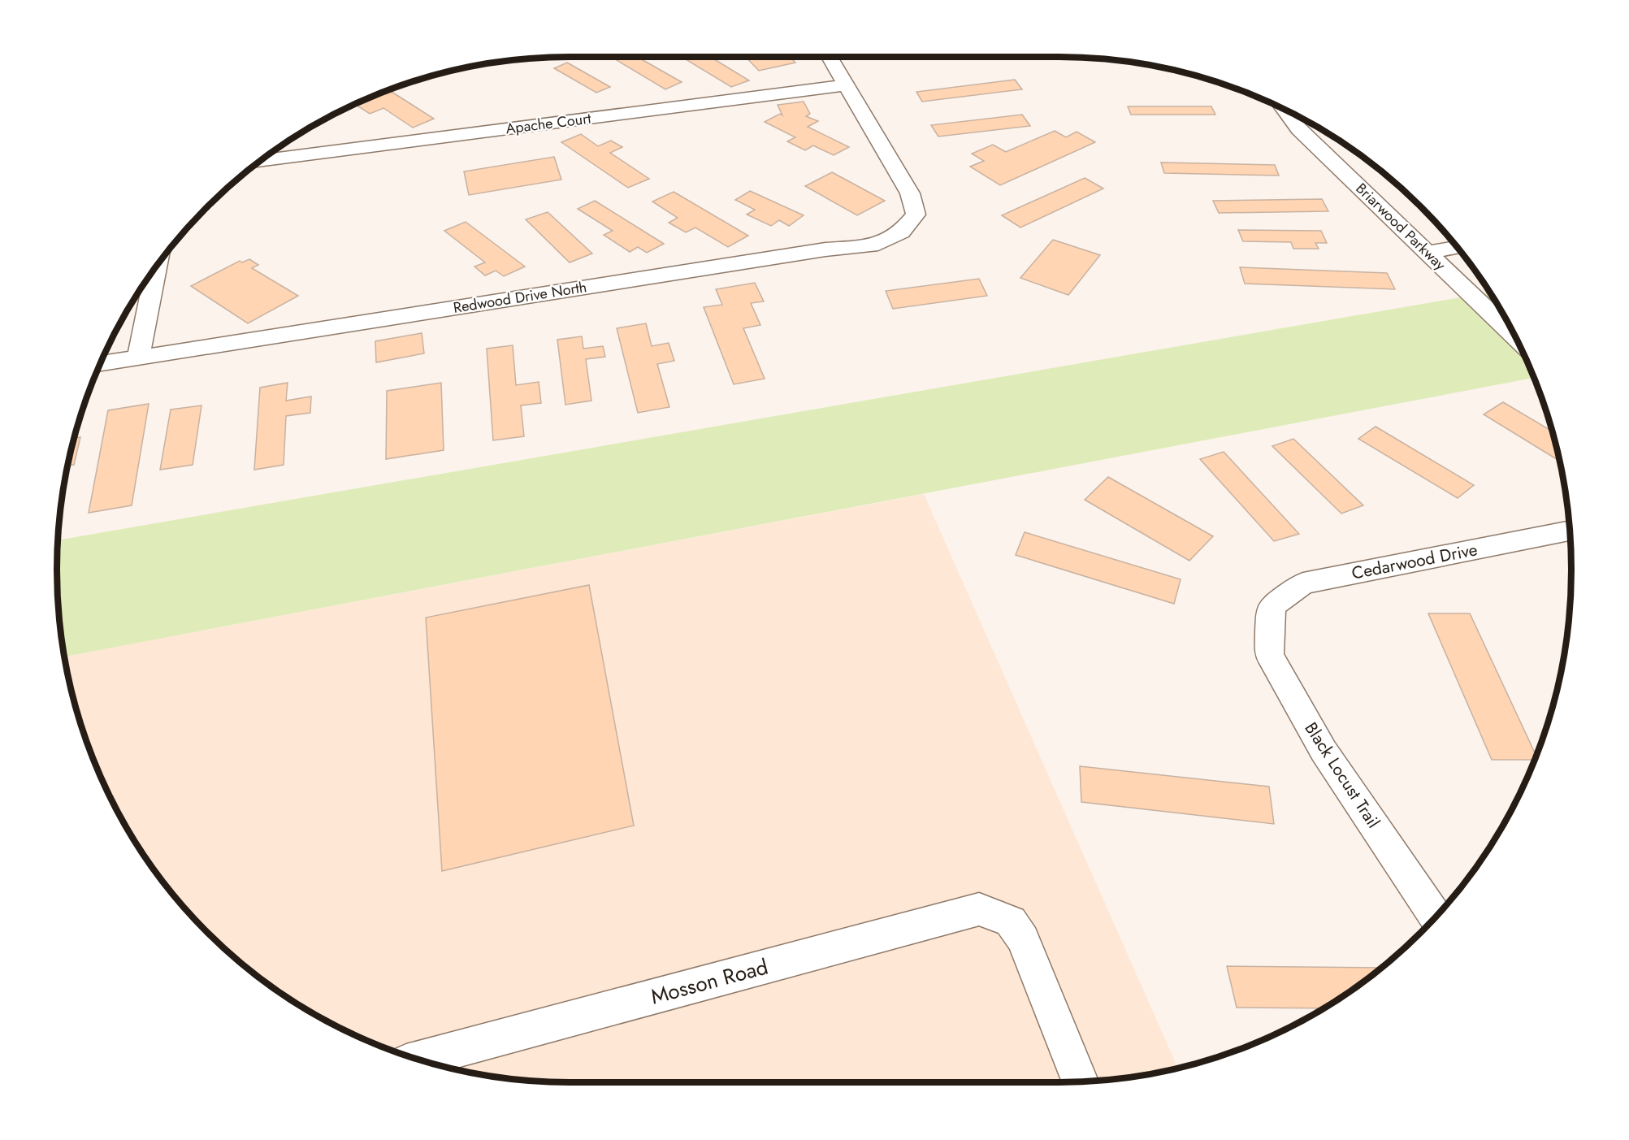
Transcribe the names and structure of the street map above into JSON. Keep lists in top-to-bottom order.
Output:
{
  "streets": {
    "street": [
      "Apache Court",
      "Briarwood Parkway",
      "Redwood Drive North",
      "Cedarwood Drive",
      "Black Locust Trail",
      "Mosson Road"
    ]
  },
  "crossings": [
    ["Apache Court", "Redwood Drive North"],
    ["Cedarwood Drive", "Black Locust Trail"]
  ]
}
